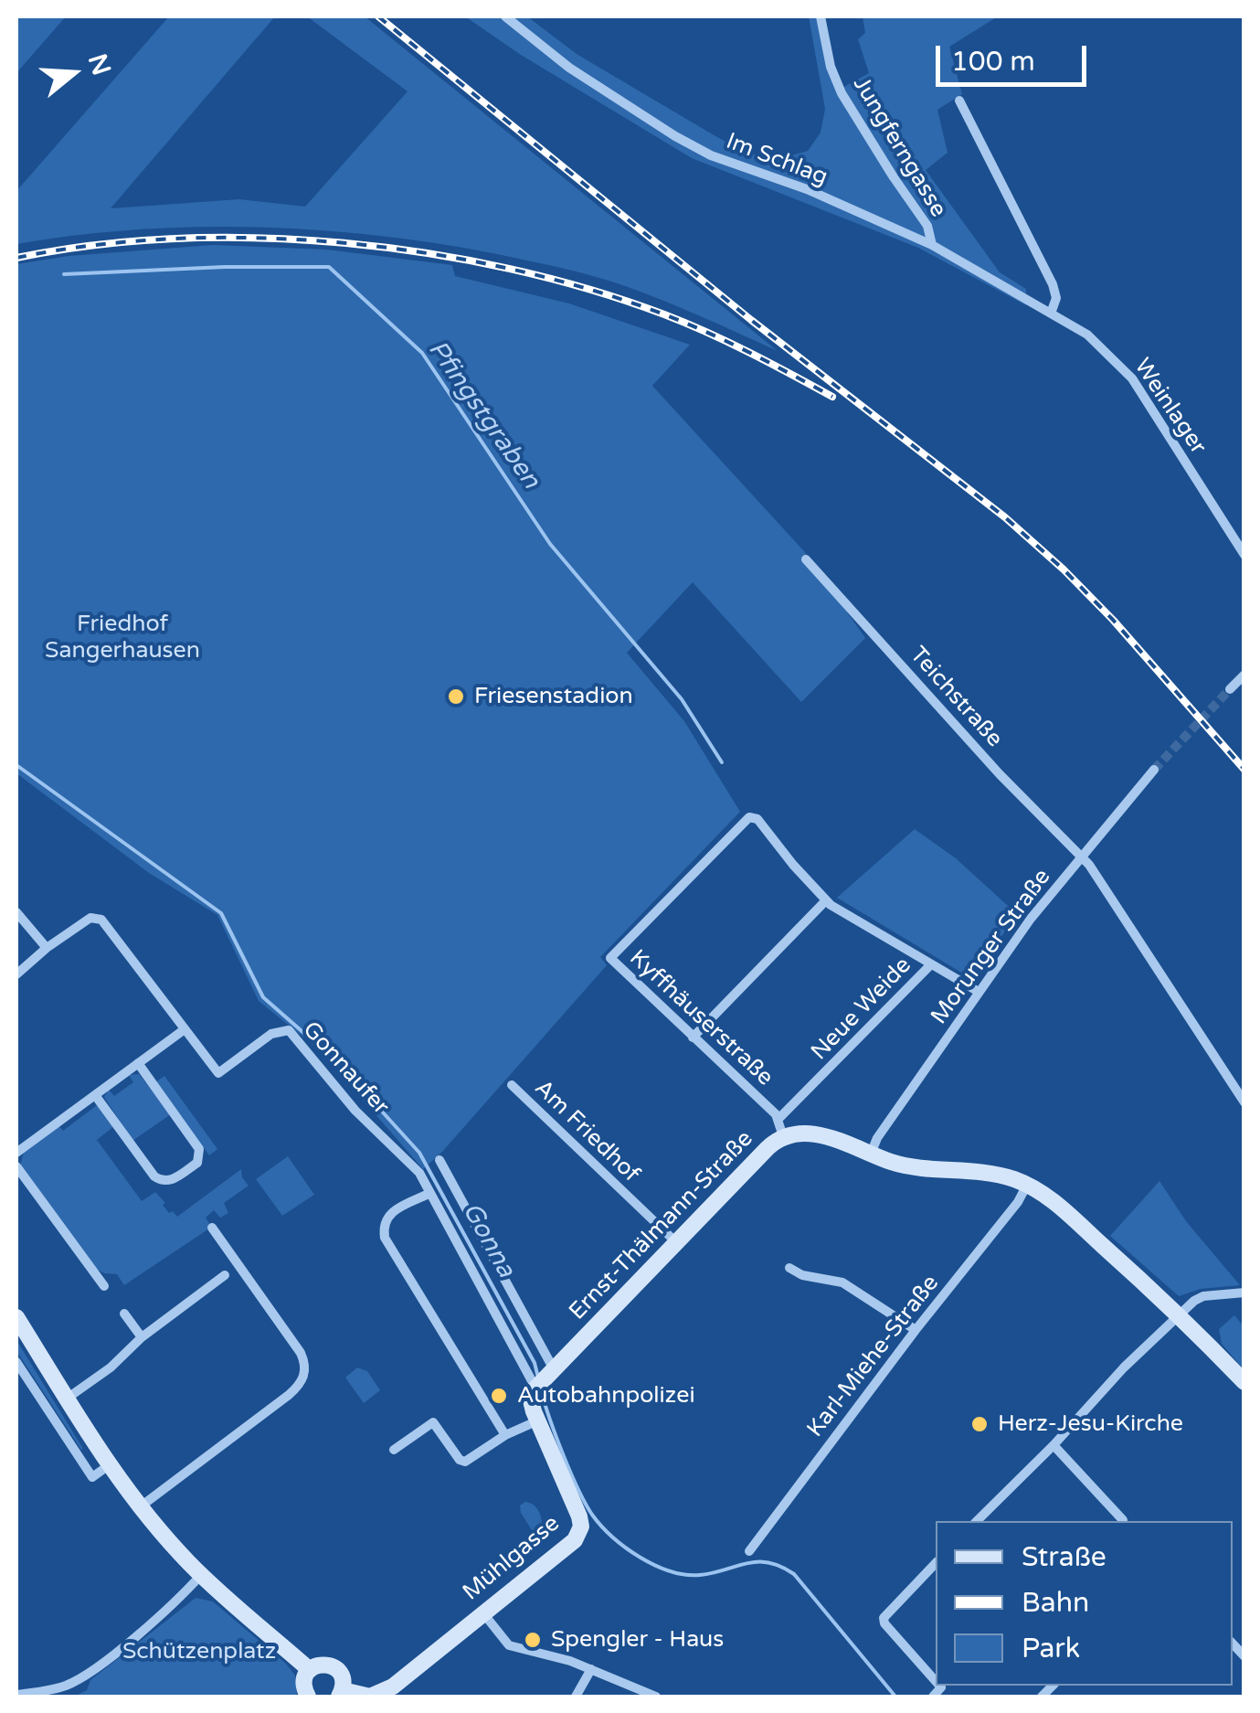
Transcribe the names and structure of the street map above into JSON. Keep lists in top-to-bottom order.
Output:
{
  "streets": {
    "street": [
      "Jungferngasse",
      "Im Schlag",
      "Weinlager",
      "Teichstraße",
      "Morunger Straße",
      "Neue Weide",
      "Kyffhäuserstraße",
      "Gonnaufer",
      "Am Friedhof",
      "Ernst-Thälmann-Straße",
      "Karl-Miehe-Straße",
      "Mühlgasse"
    ]
  },
  "crossings": [
    ["Jungferngasse", "Im Schlag"],
    ["Im Schlag", "Weinlager"],
    ["Teichstraße", "Morunger Straße"],
    ["Morunger Straße", "Ernst-Thälmann-Straße"],
    ["Neue Weide", "Kyffhäuserstraße"],
    ["Kyffhäuserstraße", "Ernst-Thälmann-Straße"],
    ["Am Friedhof", "Ernst-Thälmann-Straße"],
    ["Ernst-Thälmann-Straße", "Karl-Miehe-Straße"],
    ["Ernst-Thälmann-Straße", "Mühlgasse"]
  ],
  "water": ["Pfingstgraben", "Gonna"],
  "parks": ["Friedhof Sangerhausen", "Schützenplatz"],
  "places": [
    "Friesenstadion",
    "Autobahnpolizei",
    "Herz-Jesu-Kirche",
    "Spengler - Haus"
  ],
  "legend": ["Straße", "Bahn", "Park"],
  "scale_bar": "100 m",
  "north": "right"
}
